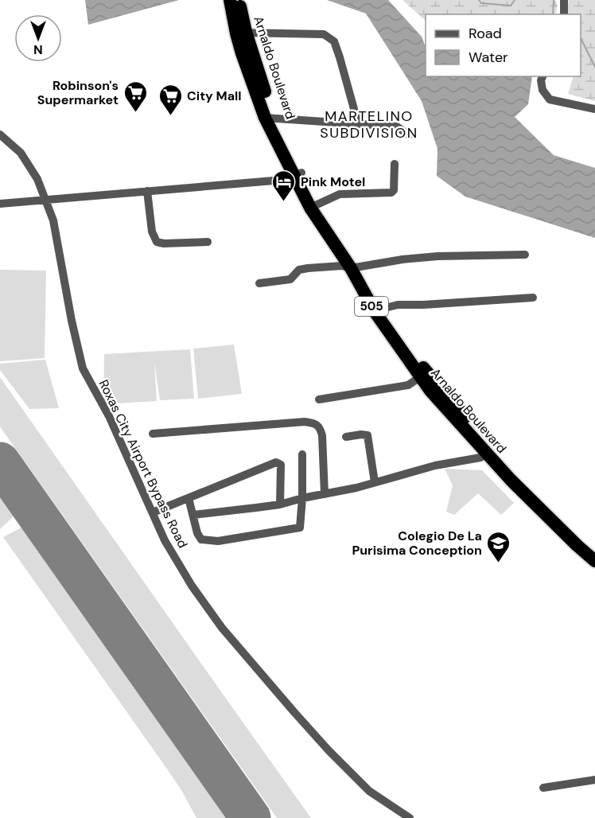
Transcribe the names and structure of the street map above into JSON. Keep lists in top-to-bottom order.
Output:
{
  "streets": {
    "highway": ["Arnaldo Boulevard", "505"],
    "street": ["Roxas City Airport Bypass Road"]
  },
  "districts": ["MARTELINO SUBDIVISION"],
  "places": {
    "supermarket": ["Robinson's Supermarket", "City Mall"],
    "hotel": ["Pink Motel"],
    "school or university": ["Colegio De La Purisima Conception"]
  },
  "legend": ["Road", "Water"],
  "north": "bottom"
}
